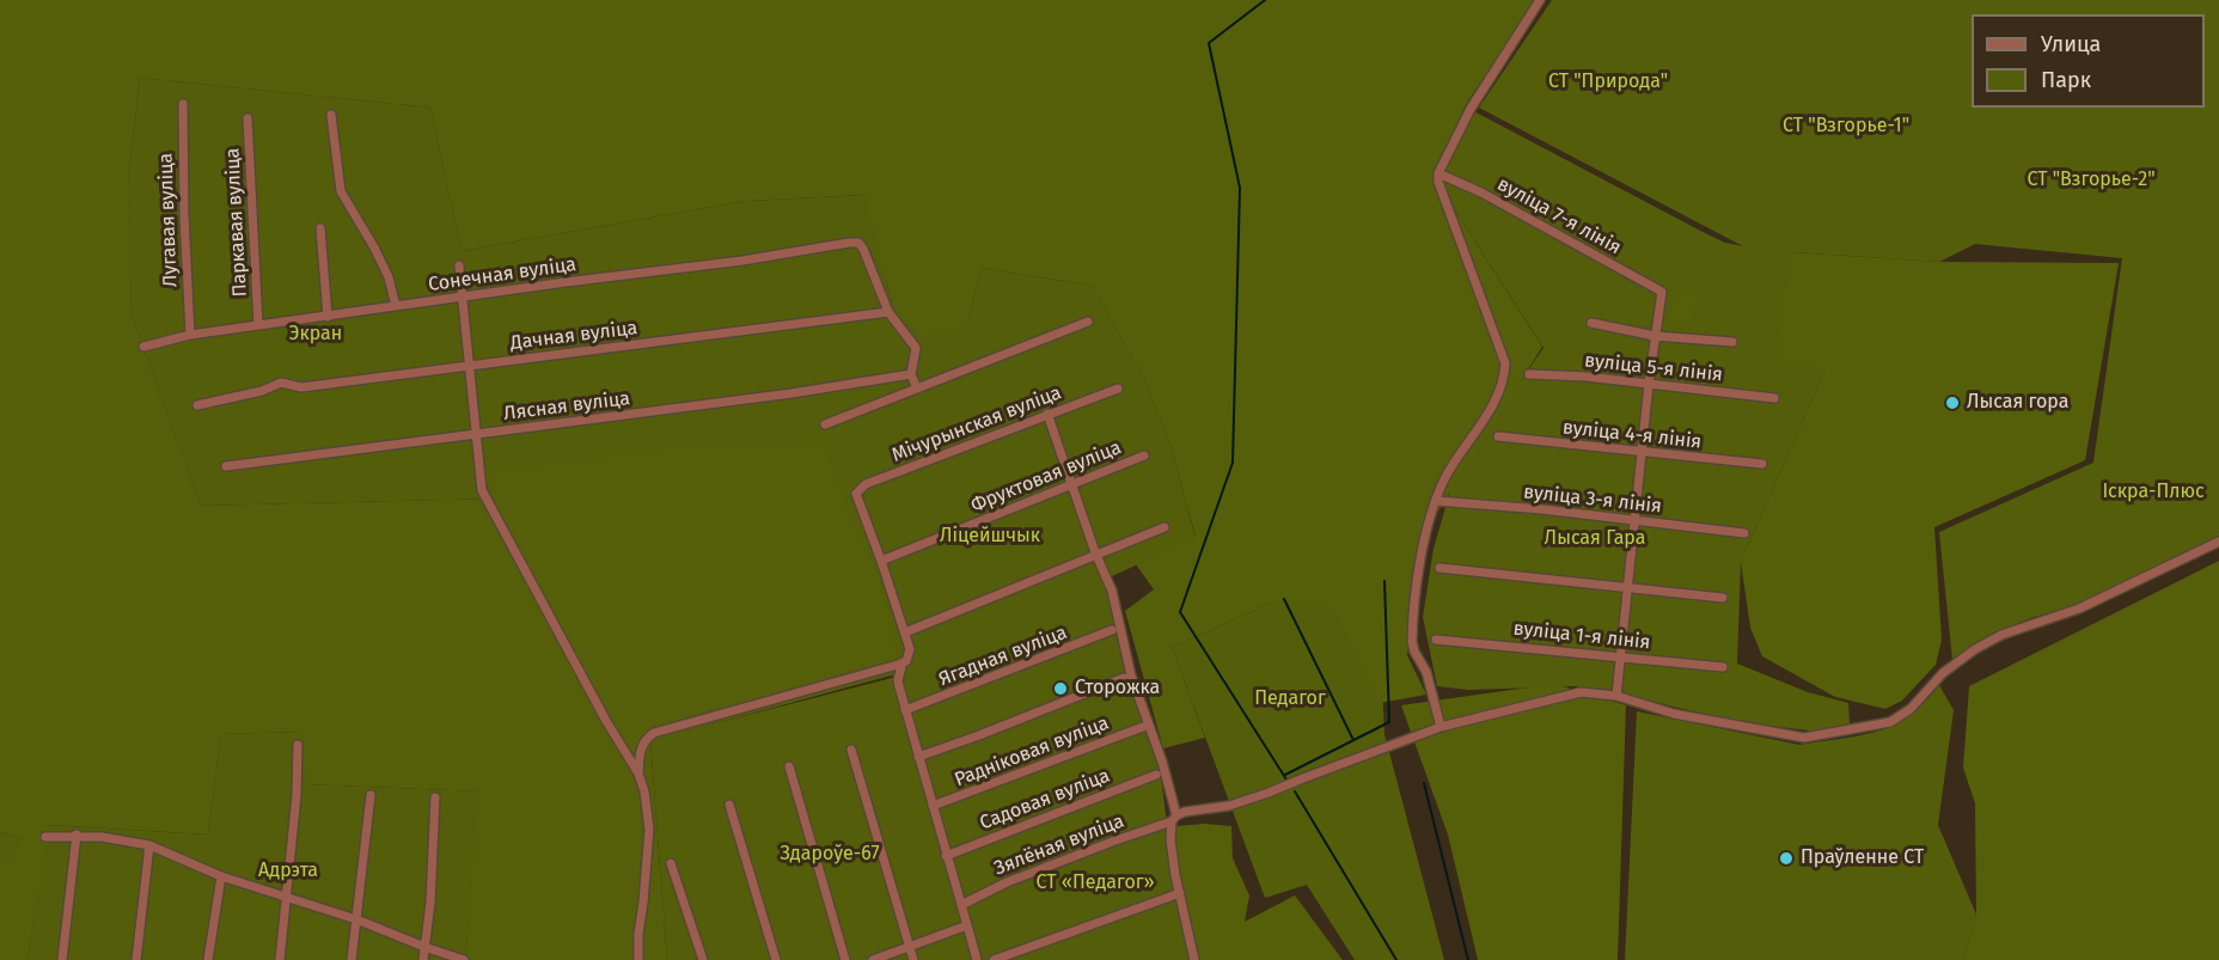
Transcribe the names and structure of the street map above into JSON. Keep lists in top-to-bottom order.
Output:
{
  "streets": {
    "street": [
      "вуліца 7-я лінія",
      "Лугавая вуліца",
      "Паркавая вуліца",
      "Сонечная вуліца",
      "Дачная вуліца",
      "вуліца 5-я лінія",
      "Лясная вуліца",
      "Мічурынская вуліца",
      "вуліца 4-я лінія",
      "Фруктовая вуліца",
      "вуліца 3-я лінія",
      "вуліца 1-я лінія",
      "Ягадная вуліца",
      "Радніковая вуліца",
      "Садовая вуліца",
      "Зялёная вуліца"
    ]
  },
  "crossings": [
    ["Лугавая вуліца", "Сонечная вуліца"],
    ["Паркавая вуліца", "Сонечная вуліца"],
    ["Сонечная вуліца", "Дачная вуліца"],
    ["Мічурынская вуліца", "Фруктовая вуліца"]
  ],
  "parks": [
    "СТ \"Природа\"",
    "СТ \"Взгорье-1\"",
    "СТ \"Взгорье-2\"",
    "Экран",
    "Іскра-Плюс",
    "Ліцейшчык",
    "Лысая Гара",
    "Педагог",
    "Здароўе-67",
    "Адрэта",
    "СТ «Педагог»"
  ],
  "places": ["Лысая гора", "Сторожка", "Праўленне СТ"],
  "legend": ["Улица", "Парк"]
}
